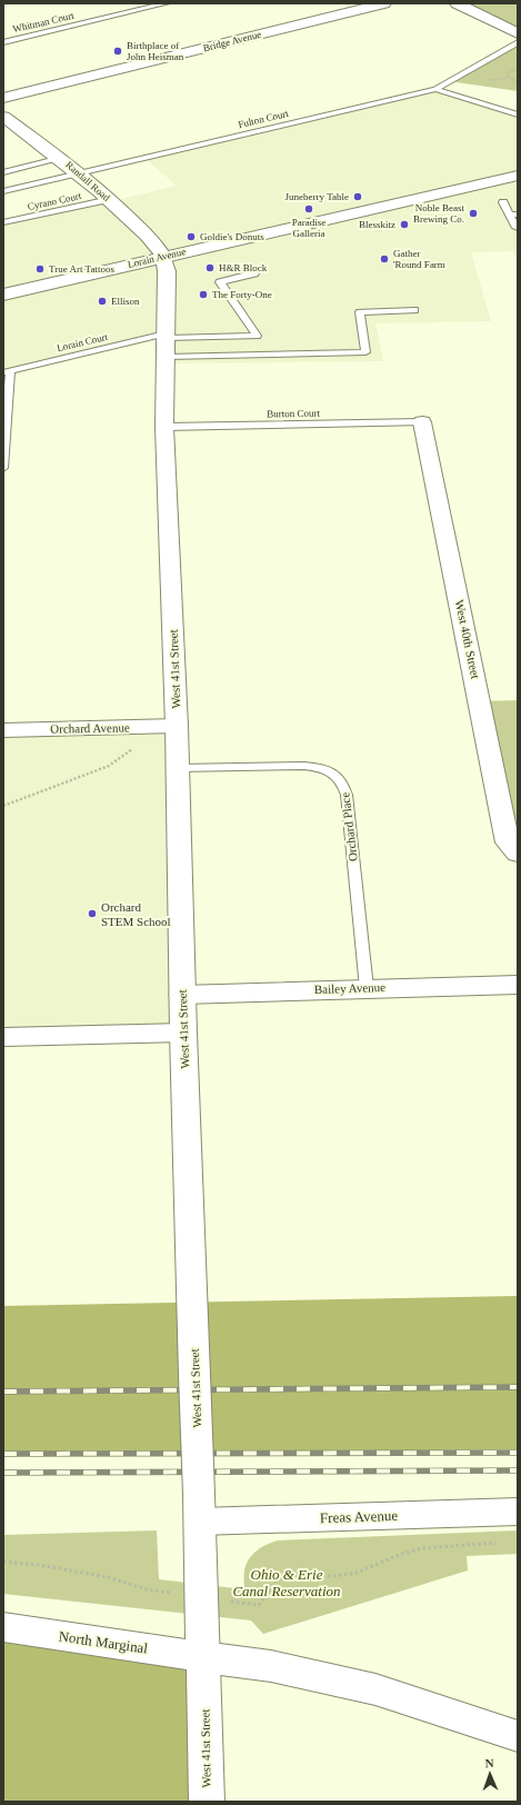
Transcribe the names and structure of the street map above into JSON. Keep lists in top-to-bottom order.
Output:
{
  "streets": {
    "main road": [
      "Bridge Avenue",
      "Randall Road",
      "Lorain Avenue",
      "West 40th Street",
      "West 41st Street",
      "Orchard Avenue",
      "Bailey Avenue",
      "Freas Avenue",
      "North Marginal"
    ],
    "lane": [
      "Whitman Court",
      "Fulton Court",
      "Cyrano Court",
      "Lorain Court",
      "Burton Court",
      "Orchard Place"
    ]
  },
  "crossings": [
    ["Fulton Court", "Randall Road"],
    ["Randall Road", "Cyrano Court"],
    ["Randall Road", "Lorain Avenue"],
    ["Randall Road", "West 41st Street"],
    ["Lorain Avenue", "West 41st Street"],
    ["Lorain Court", "West 41st Street"],
    ["Burton Court", "West 40th Street"],
    ["Burton Court", "West 41st Street"],
    ["West 41st Street", "Orchard Avenue"],
    ["West 41st Street", "Orchard Place"],
    ["West 41st Street", "Bailey Avenue"],
    ["West 41st Street", "Freas Avenue"],
    ["West 41st Street", "North Marginal"],
    ["Orchard Place", "Bailey Avenue"]
  ],
  "parks": ["Ohio & Erie Canal Reservation"],
  "places": [
    "Birthplace of John Heisman",
    "Juneberry Table",
    "Paradise Galleria",
    "Noble Beast Brewing Co.",
    "Blesskitz",
    "Goldie's Donuts",
    "Gather 'Round Farm",
    "H&R Block",
    "True Art Tattoos",
    "The Forty-One",
    "Ellison",
    "Orchard STEM School"
  ],
  "north": "top"
}
